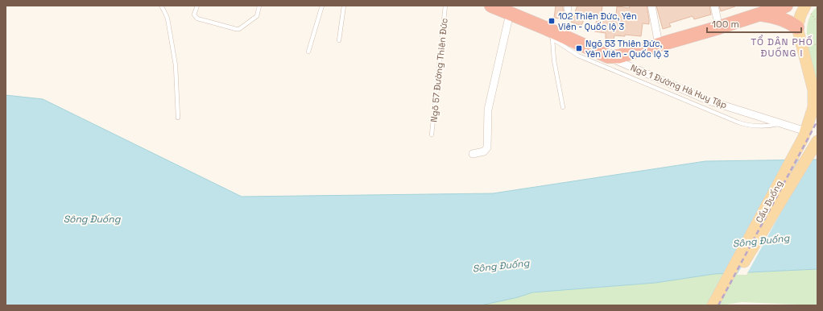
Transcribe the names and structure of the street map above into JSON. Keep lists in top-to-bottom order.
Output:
{
  "streets": {
    "main road": ["Cầu Đuống"],
    "street": ["Ngõ 1 Đường Hà Huy Tập"],
    "lane": ["Ngõ 57 Đường Thiên Đức"]
  },
  "crossings": [
    ["Ngõ 1 Đường Hà Huy Tập", "Cầu Đuống"]
  ],
  "districts": ["TỔ DÂN PHỐ ĐUỐNG I"],
  "water": ["Sông Đuống"],
  "places": {
    "transit": ["102 Thiên Đức, Yên Viên - Quốc lộ 3", "Ngõ 53 Thiên Đức, Yên Viên - Quốc lộ 3"]
  },
  "scale_bar": "100 m"
}
